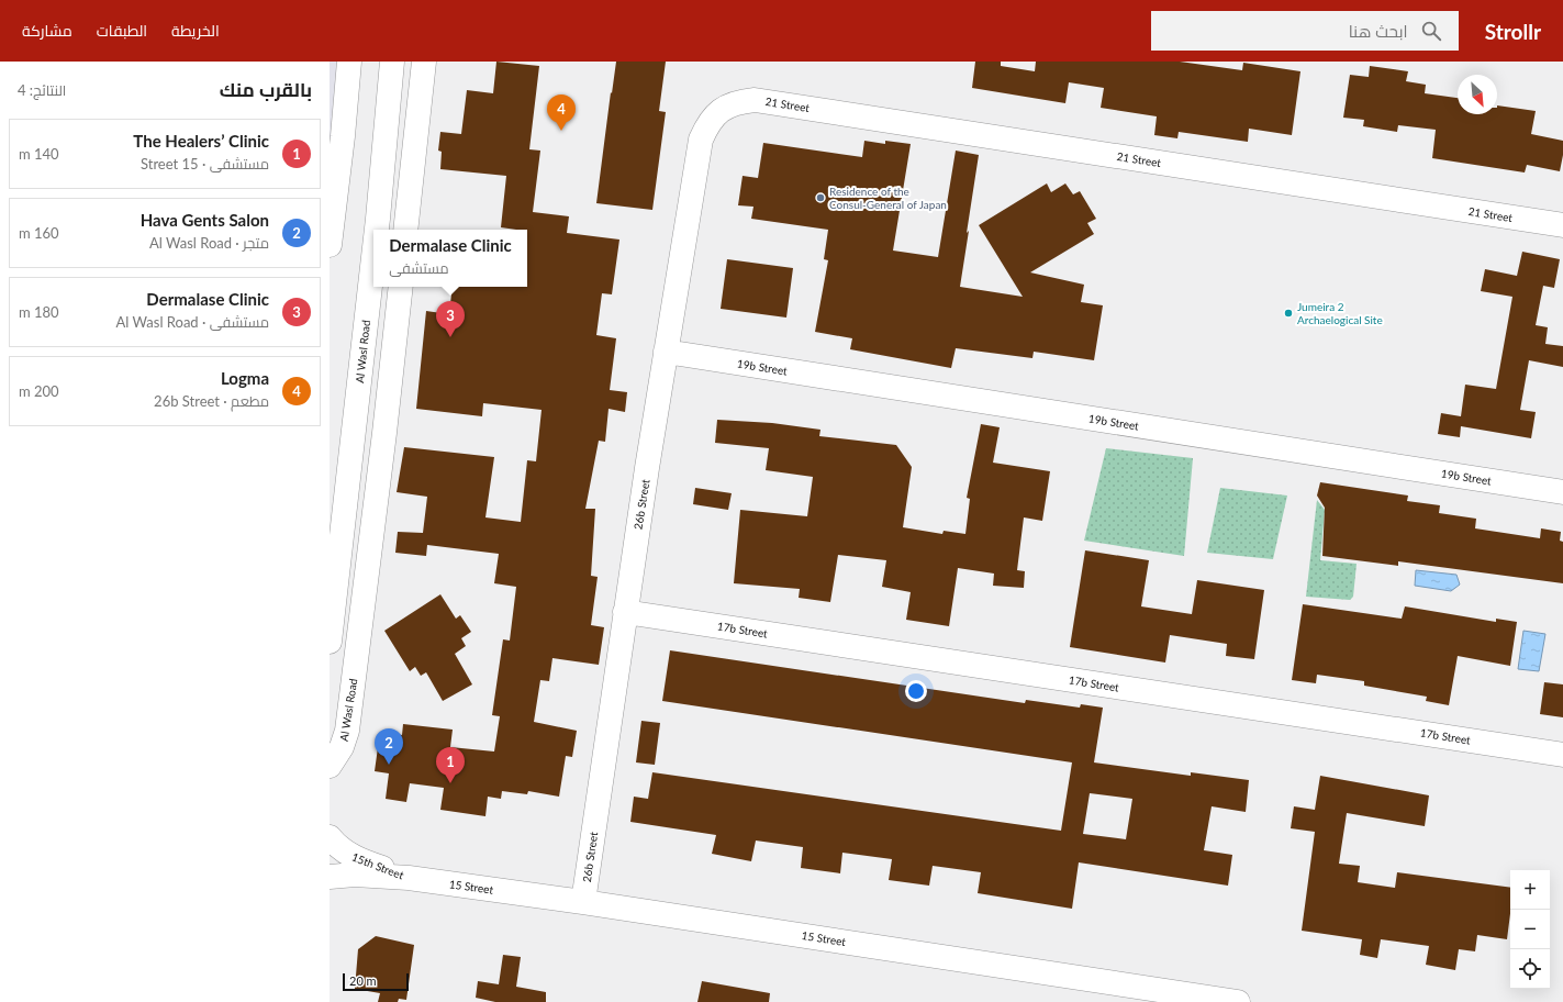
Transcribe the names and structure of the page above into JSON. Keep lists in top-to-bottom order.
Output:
{
  "streets": {
    "street": [
      "21 Street",
      "Al Wasl Road",
      "19b Street",
      "26b Street",
      "17b Street",
      "15th Street",
      "15 Street"
    ]
  },
  "crossings": [
    ["21 Street", "26b Street"],
    ["19b Street", "26b Street"],
    ["26b Street", "17b Street"],
    ["26b Street", "15 Street"],
    ["15th Street", "15 Street"]
  ],
  "places": ["Residence of the Consul-General of Japan", "Jumeira 2 Archaelogical Site"],
  "scale_bar": "20 m",
  "north": "bottom right",
  "page": {
    "header": "Strollr",
    "search": "ابحث هنا",
    "nav": ["الخريطة", "الطبقات", "مشاركة"],
    "heading": ["بالقرب منك", "النتائج: 4"],
    "pins": [
      "4",
      "3",
      "2",
      "1"
    ],
    "list": [
      {
        "mark": "1",
        "name": "The Healers’ Clinic",
        "note": "مستشفى · 15 Street",
        "value": "140 m"
      },
      {
        "mark": "2",
        "name": "Hava Gents Salon",
        "note": "متجر · Al Wasl Road",
        "value": "160 m"
      },
      {
        "mark": "3",
        "name": "Dermalase Clinic",
        "note": "مستشفى · Al Wasl Road",
        "value": "180 m"
      },
      {
        "mark": "4",
        "name": "Logma",
        "note": "مطعم · 26b Street",
        "value": "200 m"
      }
    ],
    "popup": ["Dermalase Clinic", "مستشفى"],
    "map_buttons": ["+", "−"],
    "scale": "20 m"
  }
}
